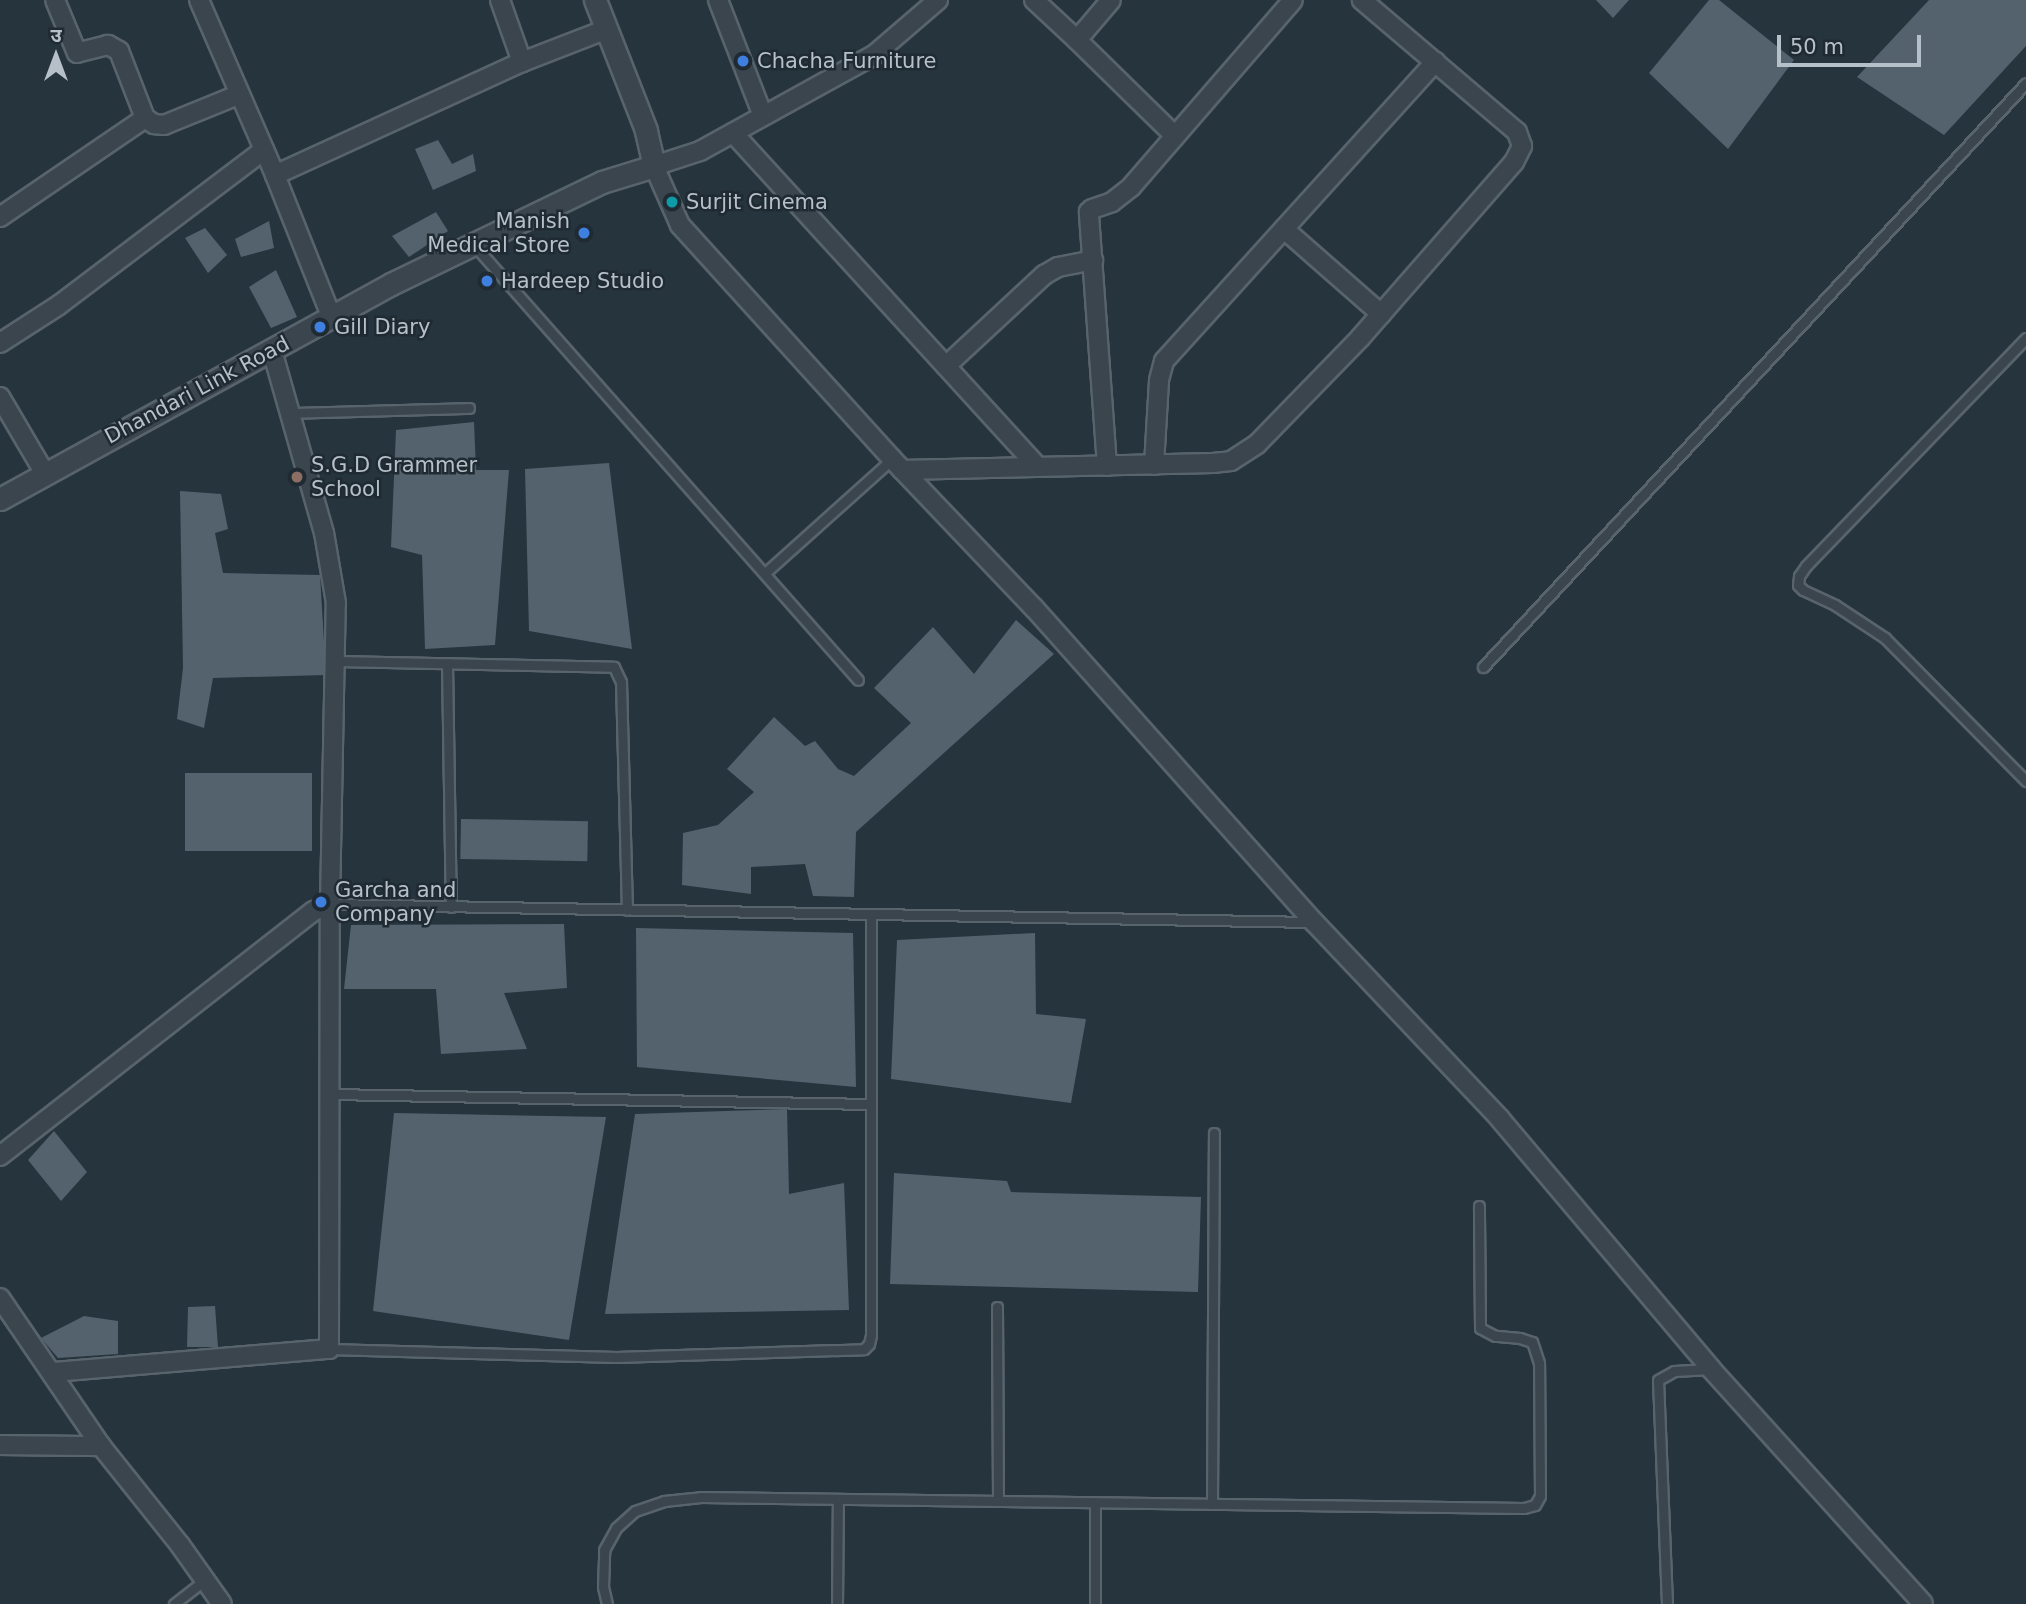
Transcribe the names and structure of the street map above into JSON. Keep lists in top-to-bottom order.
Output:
{
  "streets": {
    "street": ["Dhandari Link Road"]
  },
  "places": [
    "Chacha Furniture",
    "Surjit Cinema",
    "Manish Medical Store",
    "Hardeep Studio",
    "Gill Diary",
    "S.G.D Grammer School",
    "Garcha and Company"
  ],
  "scale_bar": "50 m",
  "north": "top"
}
